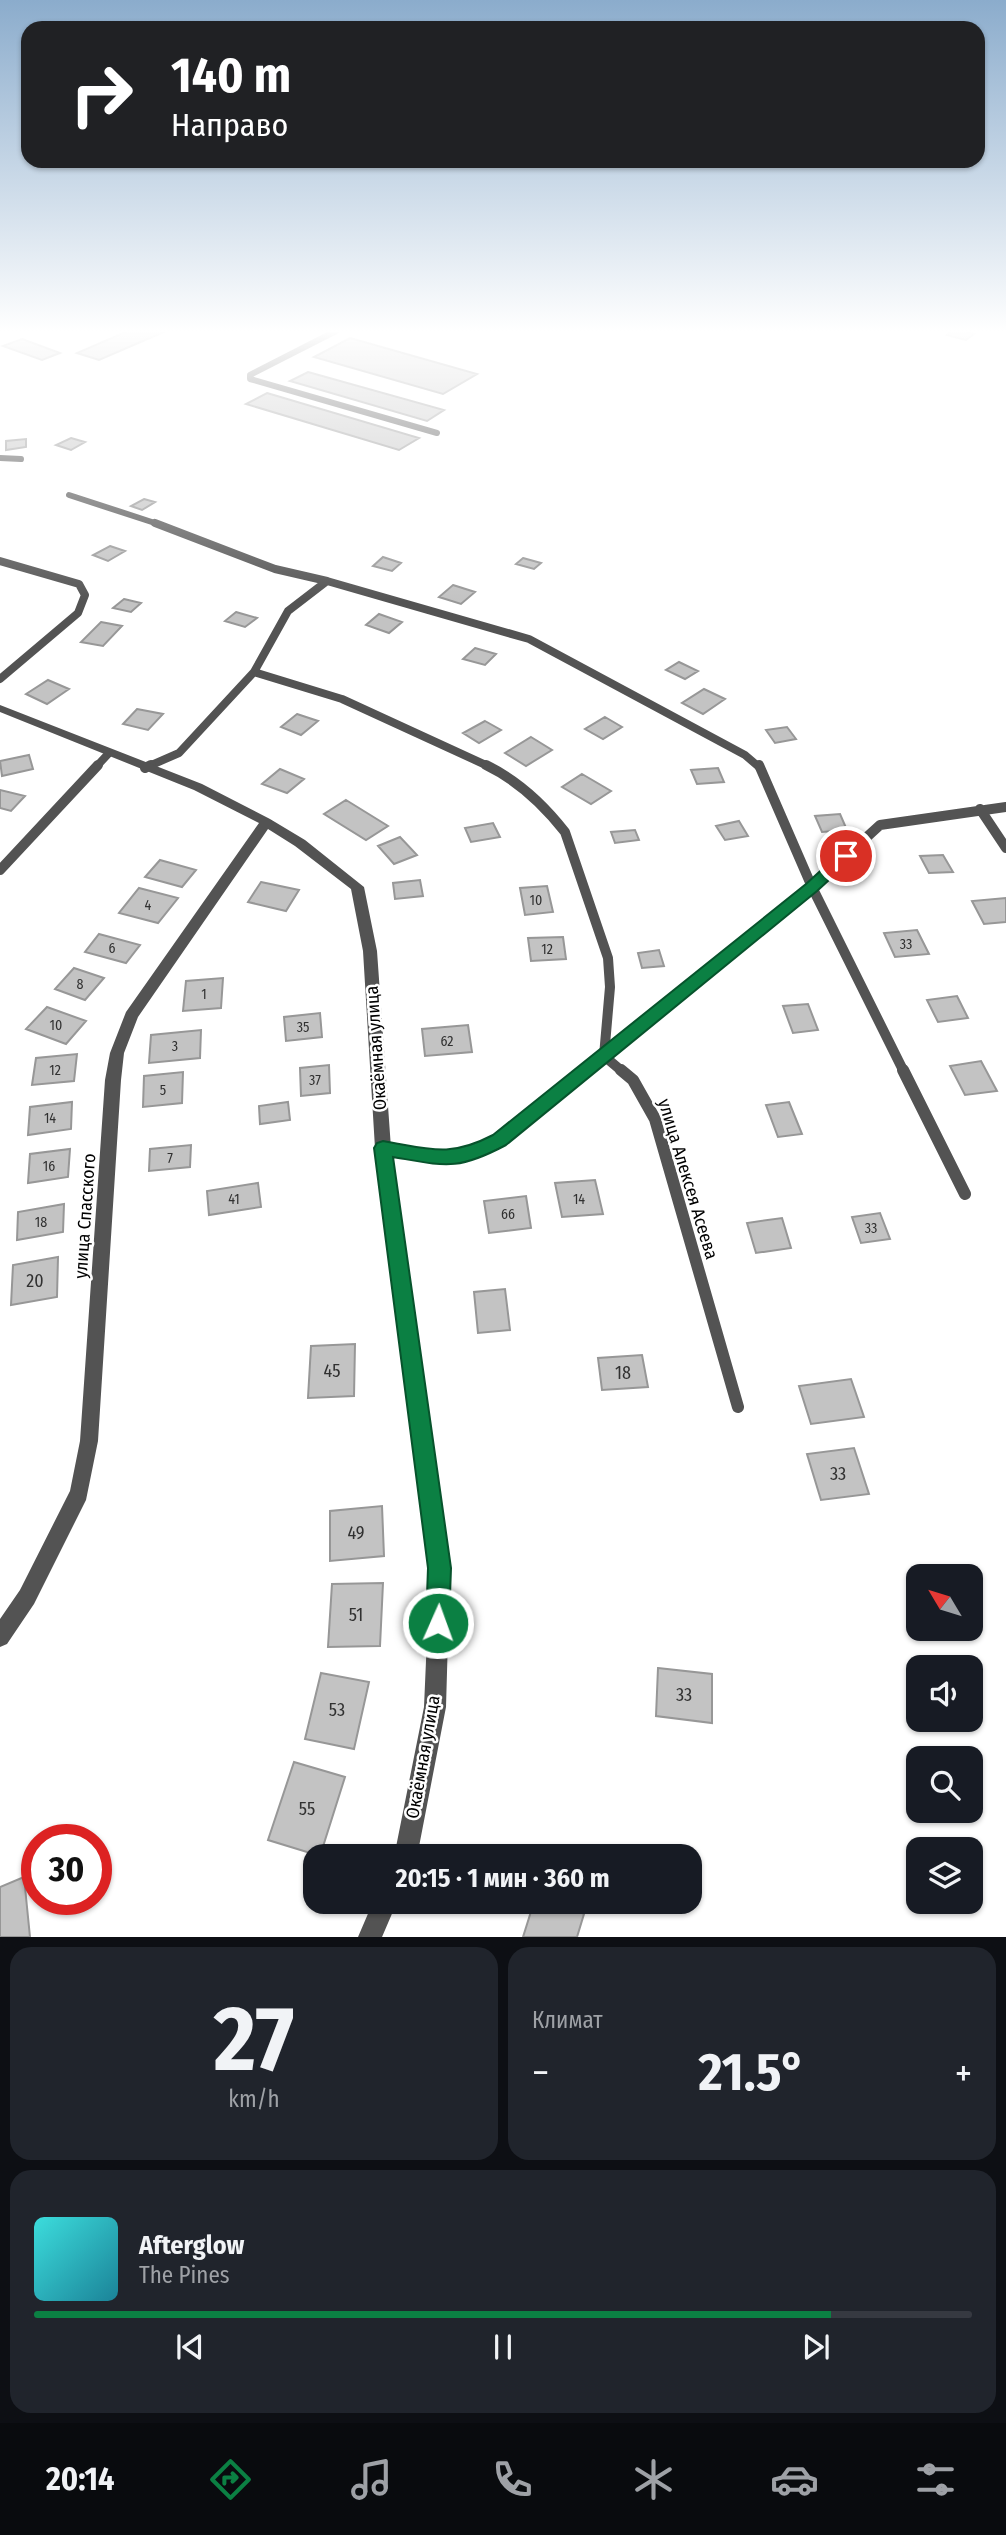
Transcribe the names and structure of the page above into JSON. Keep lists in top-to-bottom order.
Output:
{
  "streets": {
    "street": ["Окаёмная улица", "улица Спасского"],
    "lane": ["улица Алексея Асеева"]
  },
  "crossings": [
    ["Окаёмная улица", "улица Спасского"]
  ],
  "house_numbers": [
    "10",
    "4",
    "33",
    "6",
    "12",
    "8",
    "1",
    "10",
    "35",
    "62",
    "3",
    "12",
    "37",
    "5",
    "14",
    "7",
    "16",
    "41",
    "14",
    "66",
    "18",
    "33",
    "20",
    "45",
    "18",
    "33",
    "49",
    "51",
    "33",
    "53",
    "55"
  ],
  "north": "top left",
  "page": {
    "turn": ["140 m", "Направо"],
    "limit": "30",
    "trip": "20:15 · 1 мин · 360 m",
    "tile": [
      ["27", "km/h"],
      "Климат"
    ],
    "heat": ["−", "21.5°", "+"],
    "song": ["Afterglow", "The Pines"],
    "tabs": "20:14"
  }
}
